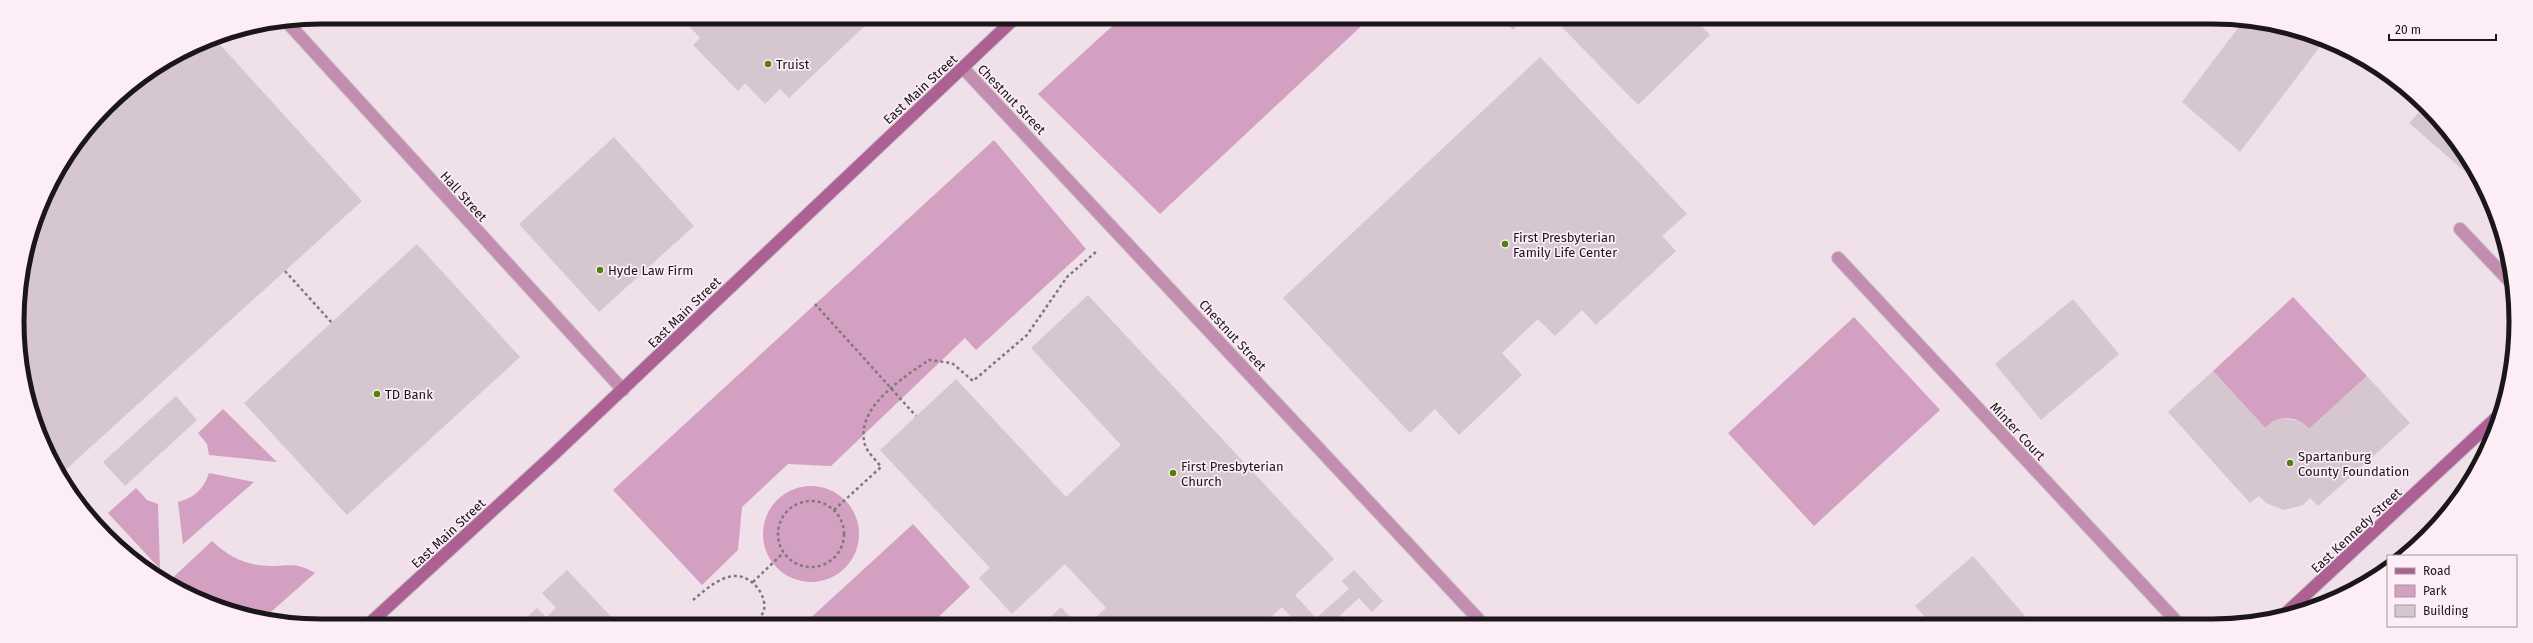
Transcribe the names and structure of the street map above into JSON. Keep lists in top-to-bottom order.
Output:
{
  "streets": {
    "street": [
      "East Main Street",
      "Chestnut Street",
      "Hall Street",
      "Minter Court",
      "East Kennedy Street"
    ]
  },
  "crossings": [
    ["East Main Street", "Chestnut Street"],
    ["East Main Street", "Hall Street"]
  ],
  "places": [
    "Truist",
    "First Presbyterian Family Life Center",
    "Hyde Law Firm",
    "TD Bank",
    "Spartanburg County Foundation",
    "First Presbyterian Church"
  ],
  "legend": ["Road", "Park", "Building"],
  "scale_bar": "20 m"
}
